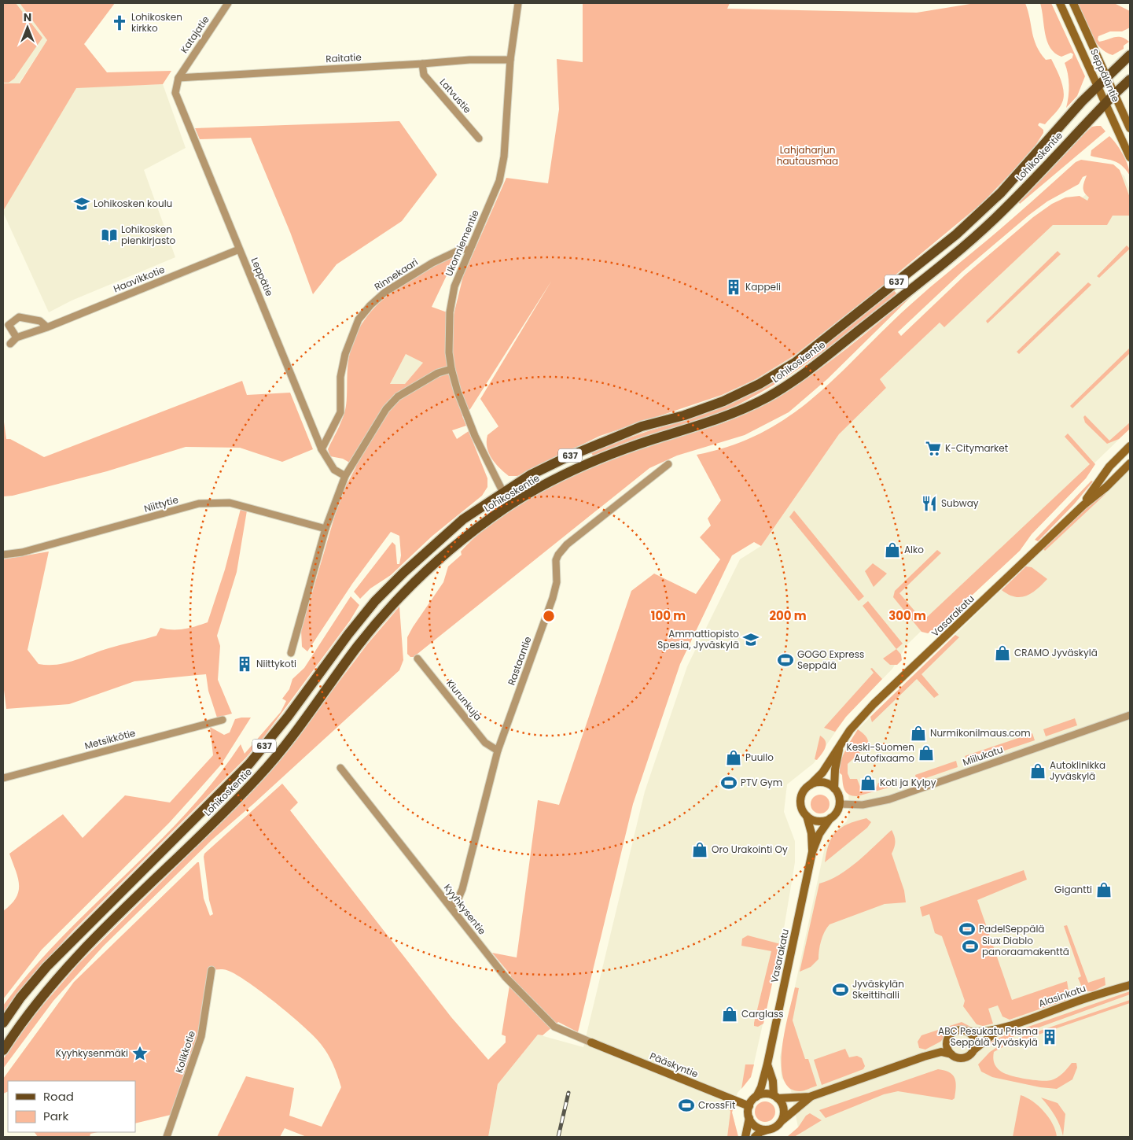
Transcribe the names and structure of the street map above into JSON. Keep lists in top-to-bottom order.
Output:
{
  "streets": {
    "main road": ["Lohikoskentie", "637"],
    "street": [
      "Katajatie",
      "Raitatie",
      "Seppäläntie",
      "Latvustie",
      "Ukonniementie",
      "Rinnekaari",
      "Leppätie",
      "Haavikkotie",
      "Niittytie",
      "Vasarakatu",
      "Rastaantie",
      "Kiurunkuja",
      "Metsikkötie",
      "Miilukatu",
      "Kyyhkysentie",
      "Alasinkatu",
      "Kolikkotie",
      "Pääskyntie"
    ]
  },
  "crossings": [
    ["Katajatie", "Raitatie"],
    ["Katajatie", "Leppätie"],
    ["Raitatie", "Latvustie"],
    ["Raitatie", "Ukonniementie"],
    ["Raitatie", "Leppätie"],
    ["Seppäläntie", "Lohikoskentie"],
    ["Lohikoskentie", "Ukonniementie"],
    ["Ukonniementie", "Rinnekaari"],
    ["Rinnekaari", "Leppätie"],
    ["Leppätie", "Haavikkotie"],
    ["Vasarakatu", "Miilukatu"],
    ["Vasarakatu", "Pääskyntie"],
    ["Rastaantie", "Kiurunkuja"],
    ["Rastaantie", "Kyyhkysentie"],
    ["Kyyhkysentie", "Pääskyntie"]
  ],
  "parks": ["Lahjaharjun hautausmaa"],
  "places": {
    "church": ["Lohikosken kirkko"],
    "school or university": ["Lohikosken koulu", "Ammattiopisto Spesia, Jyväskylä"],
    "library": ["Lohikosken pienkirjasto"],
    "building": ["Kappeli", "Niittykoti", "ABC Pesukatu Prisma Seppälä Jyväskylä"],
    "supermarket": ["K-Citymarket"],
    "restaurant": ["Subway"],
    "shop": [
      "Alko",
      "CRAMO Jyväskylä",
      "Nurmikonilmaus.com",
      "Keski-Suomen Autofixaamo",
      "Puuilo",
      "Autoklinikka Jyväskylä",
      "Koti ja Kylpy",
      "Oro Urakointi Oy",
      "Gigantti",
      "Carglass"
    ],
    "sports": [
      "GOGO Express Seppälä",
      "PTV Gym",
      "PadelSeppälä",
      "Siux Diablo panoraamakenttä",
      "Jyväskylän Skeittihalli",
      "CrossFit"
    ],
    "place": ["Kyyhkysenmäki"]
  },
  "legend": ["Road", "Park"],
  "north": "top",
  "rings": ["100 m", "200 m", "300 m"]
}
